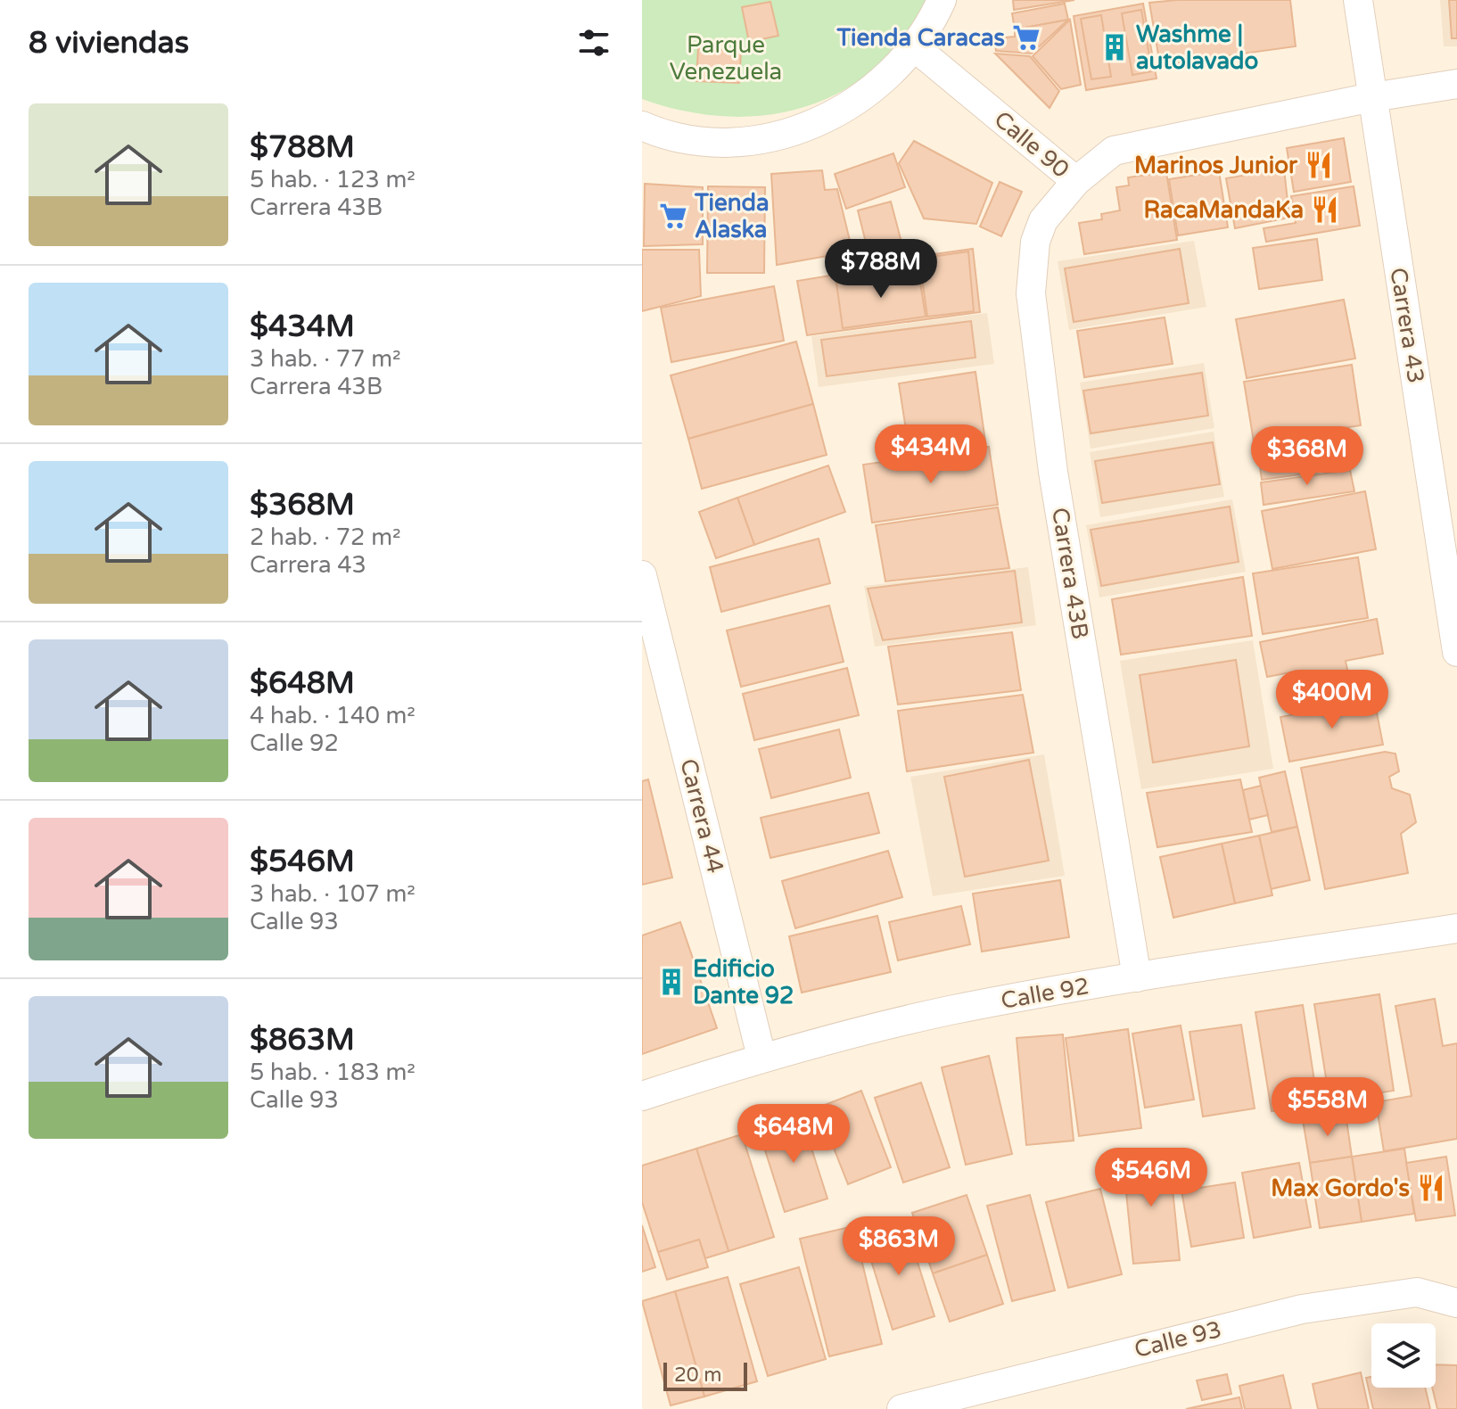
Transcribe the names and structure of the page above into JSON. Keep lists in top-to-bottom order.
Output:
{
  "streets": {
    "street": [
      "Calle 90",
      "Carrera 43",
      "Carrera 43B",
      "Carrera 44",
      "Calle 92",
      "Calle 93"
    ]
  },
  "crossings": [
    ["Calle 90", "Carrera 43"],
    ["Calle 90", "Carrera 43B"],
    ["Carrera 43B", "Calle 92"],
    ["Carrera 44", "Calle 92"]
  ],
  "parks": ["Parque Venezuela"],
  "places": {
    "supermarket": ["Tienda Caracas", "Tienda Alaska"],
    "building": ["Washme | autolavado", "Edificio Dante 92"],
    "restaurant": ["Marinos Junior", "RacaMandaKa", "Max Gordo's"]
  },
  "scale_bar": "20 m",
  "page": {
    "heading": "8 viviendas",
    "list": [
      {
        "name": "$788M",
        "note": "5 hab. · 123 m² · Carrera 43B"
      },
      {
        "name": "$434M",
        "note": "3 hab. · 77 m² · Carrera 43B"
      },
      {
        "name": "$368M",
        "note": "2 hab. · 72 m² · Carrera 43"
      },
      {
        "name": "$648M",
        "note": "4 hab. · 140 m² · Calle 92"
      },
      {
        "name": "$546M",
        "note": "3 hab. · 107 m² · Calle 93"
      },
      {
        "name": "$863M",
        "note": "5 hab. · 183 m² · Calle 93"
      }
    ],
    "price": [
      "$788M",
      "$434M",
      "$368M",
      "$400M",
      "$558M",
      "$648M",
      "$546M",
      "$863M"
    ],
    "scale": "20 m"
  }
}
